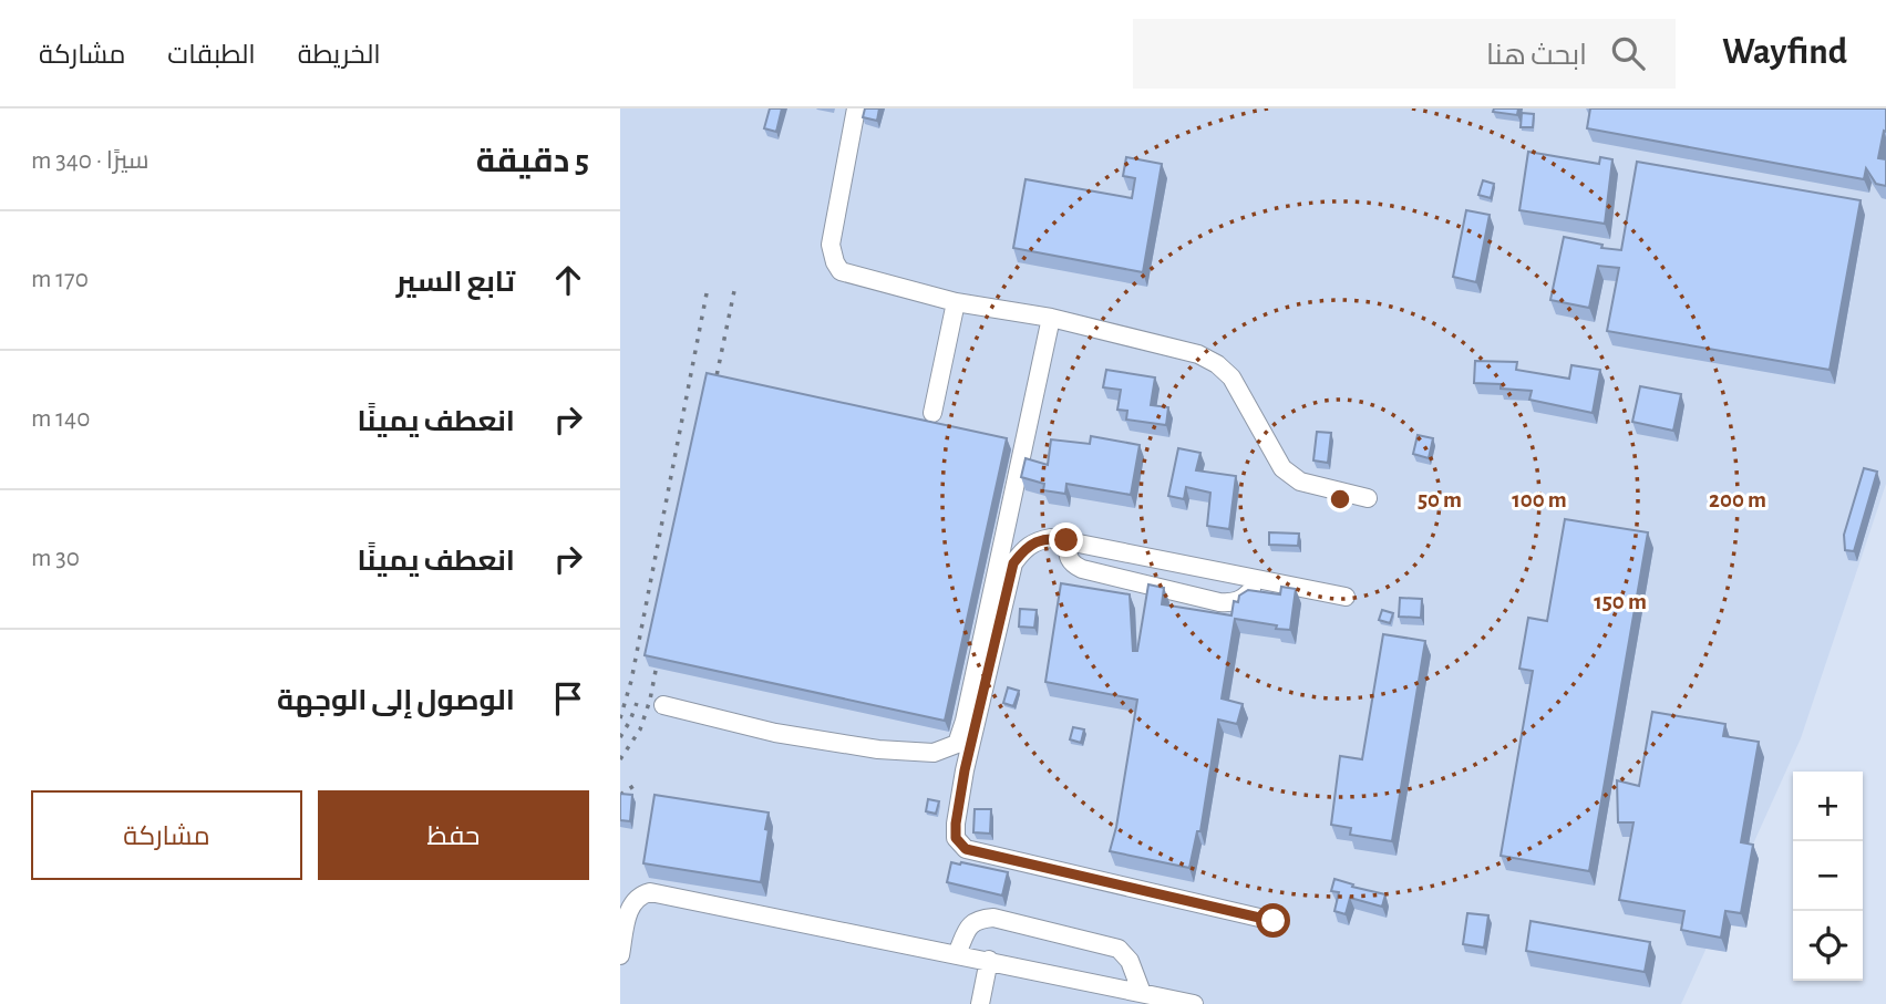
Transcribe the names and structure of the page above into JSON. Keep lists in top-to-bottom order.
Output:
{
  "page": {
    "header": "Wayfind",
    "search": "ابحث هنا",
    "nav": ["الخريطة", "الطبقات", "مشاركة"],
    "heading": ["5 دقيقة", "سيرًا · 340 m"],
    "list": [
      ["تابع السير", "170 m"],
      ["انعطف يمينًا", "140 m"],
      ["انعطف يمينًا", "30 m"],
      "الوصول إلى الوجهة"
    ],
    "buttons": ["حفظ", "مشاركة"],
    "map_buttons": ["+", "−"]
  },
  "rings": [
    "50 m",
    "100 m",
    "200 m",
    "150 m"
  ]
}
